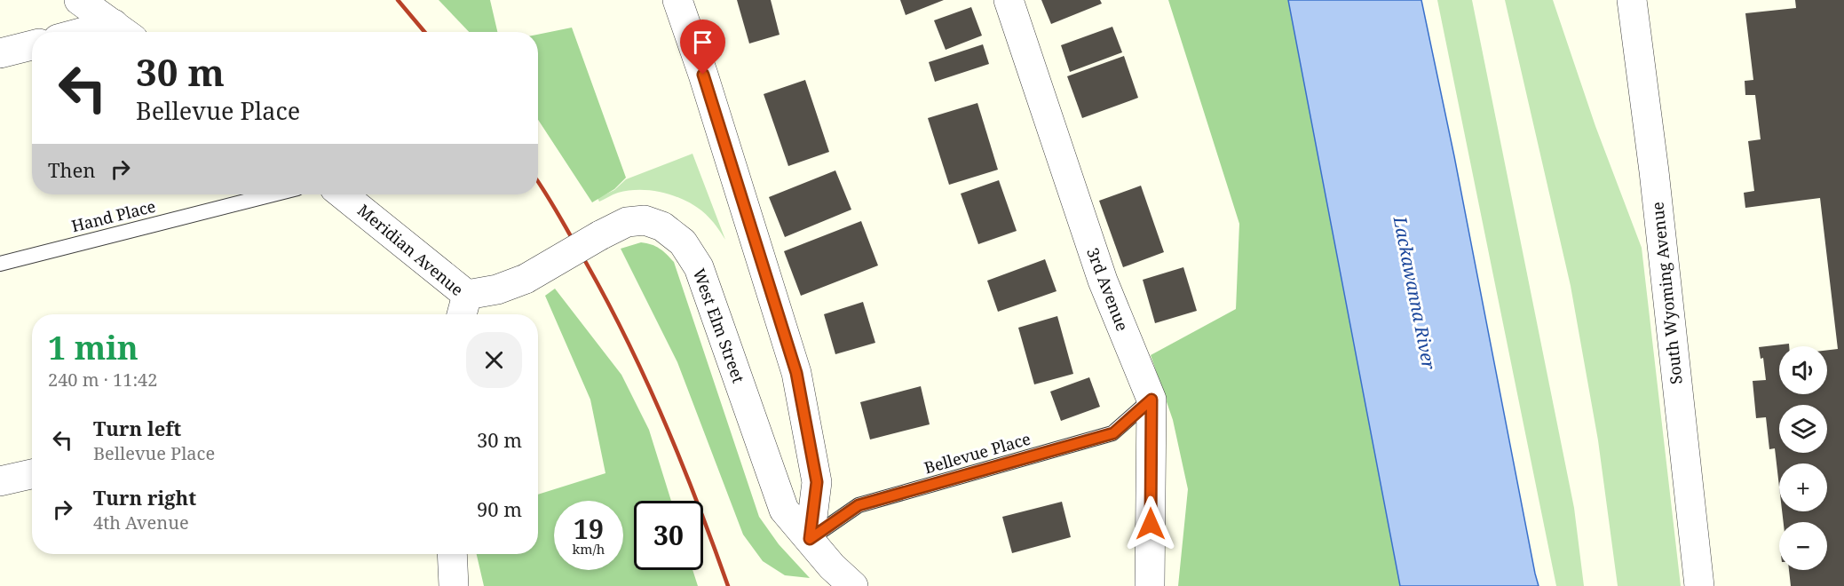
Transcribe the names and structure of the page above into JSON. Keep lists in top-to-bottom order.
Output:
{
  "streets": {
    "street": [
      "Meridian Avenue",
      "3rd Avenue",
      "South Wyoming Avenue",
      "West Elm Street"
    ],
    "lane": ["Hand Place", "Bellevue Place"]
  },
  "crossings": [
    ["Meridian Avenue", "West Elm Street"],
    ["3rd Avenue", "Bellevue Place"],
    ["West Elm Street", "Bellevue Place"]
  ],
  "water": ["Lackawanna River"],
  "page": {
    "turn": ["30 m", "Bellevue Place"],
    "then": "Then",
    "heading": ["1 min", "240 m · 11:42"],
    "map_buttons": ["+", "−"],
    "list": [
      {
        "name": "Turn left",
        "note": "Bellevue Place",
        "value": "30 m"
      },
      {
        "name": "Turn right",
        "note": "4th Avenue",
        "value": "90 m"
      }
    ],
    "speed": "19 km/h",
    "limit": "30"
  }
}
